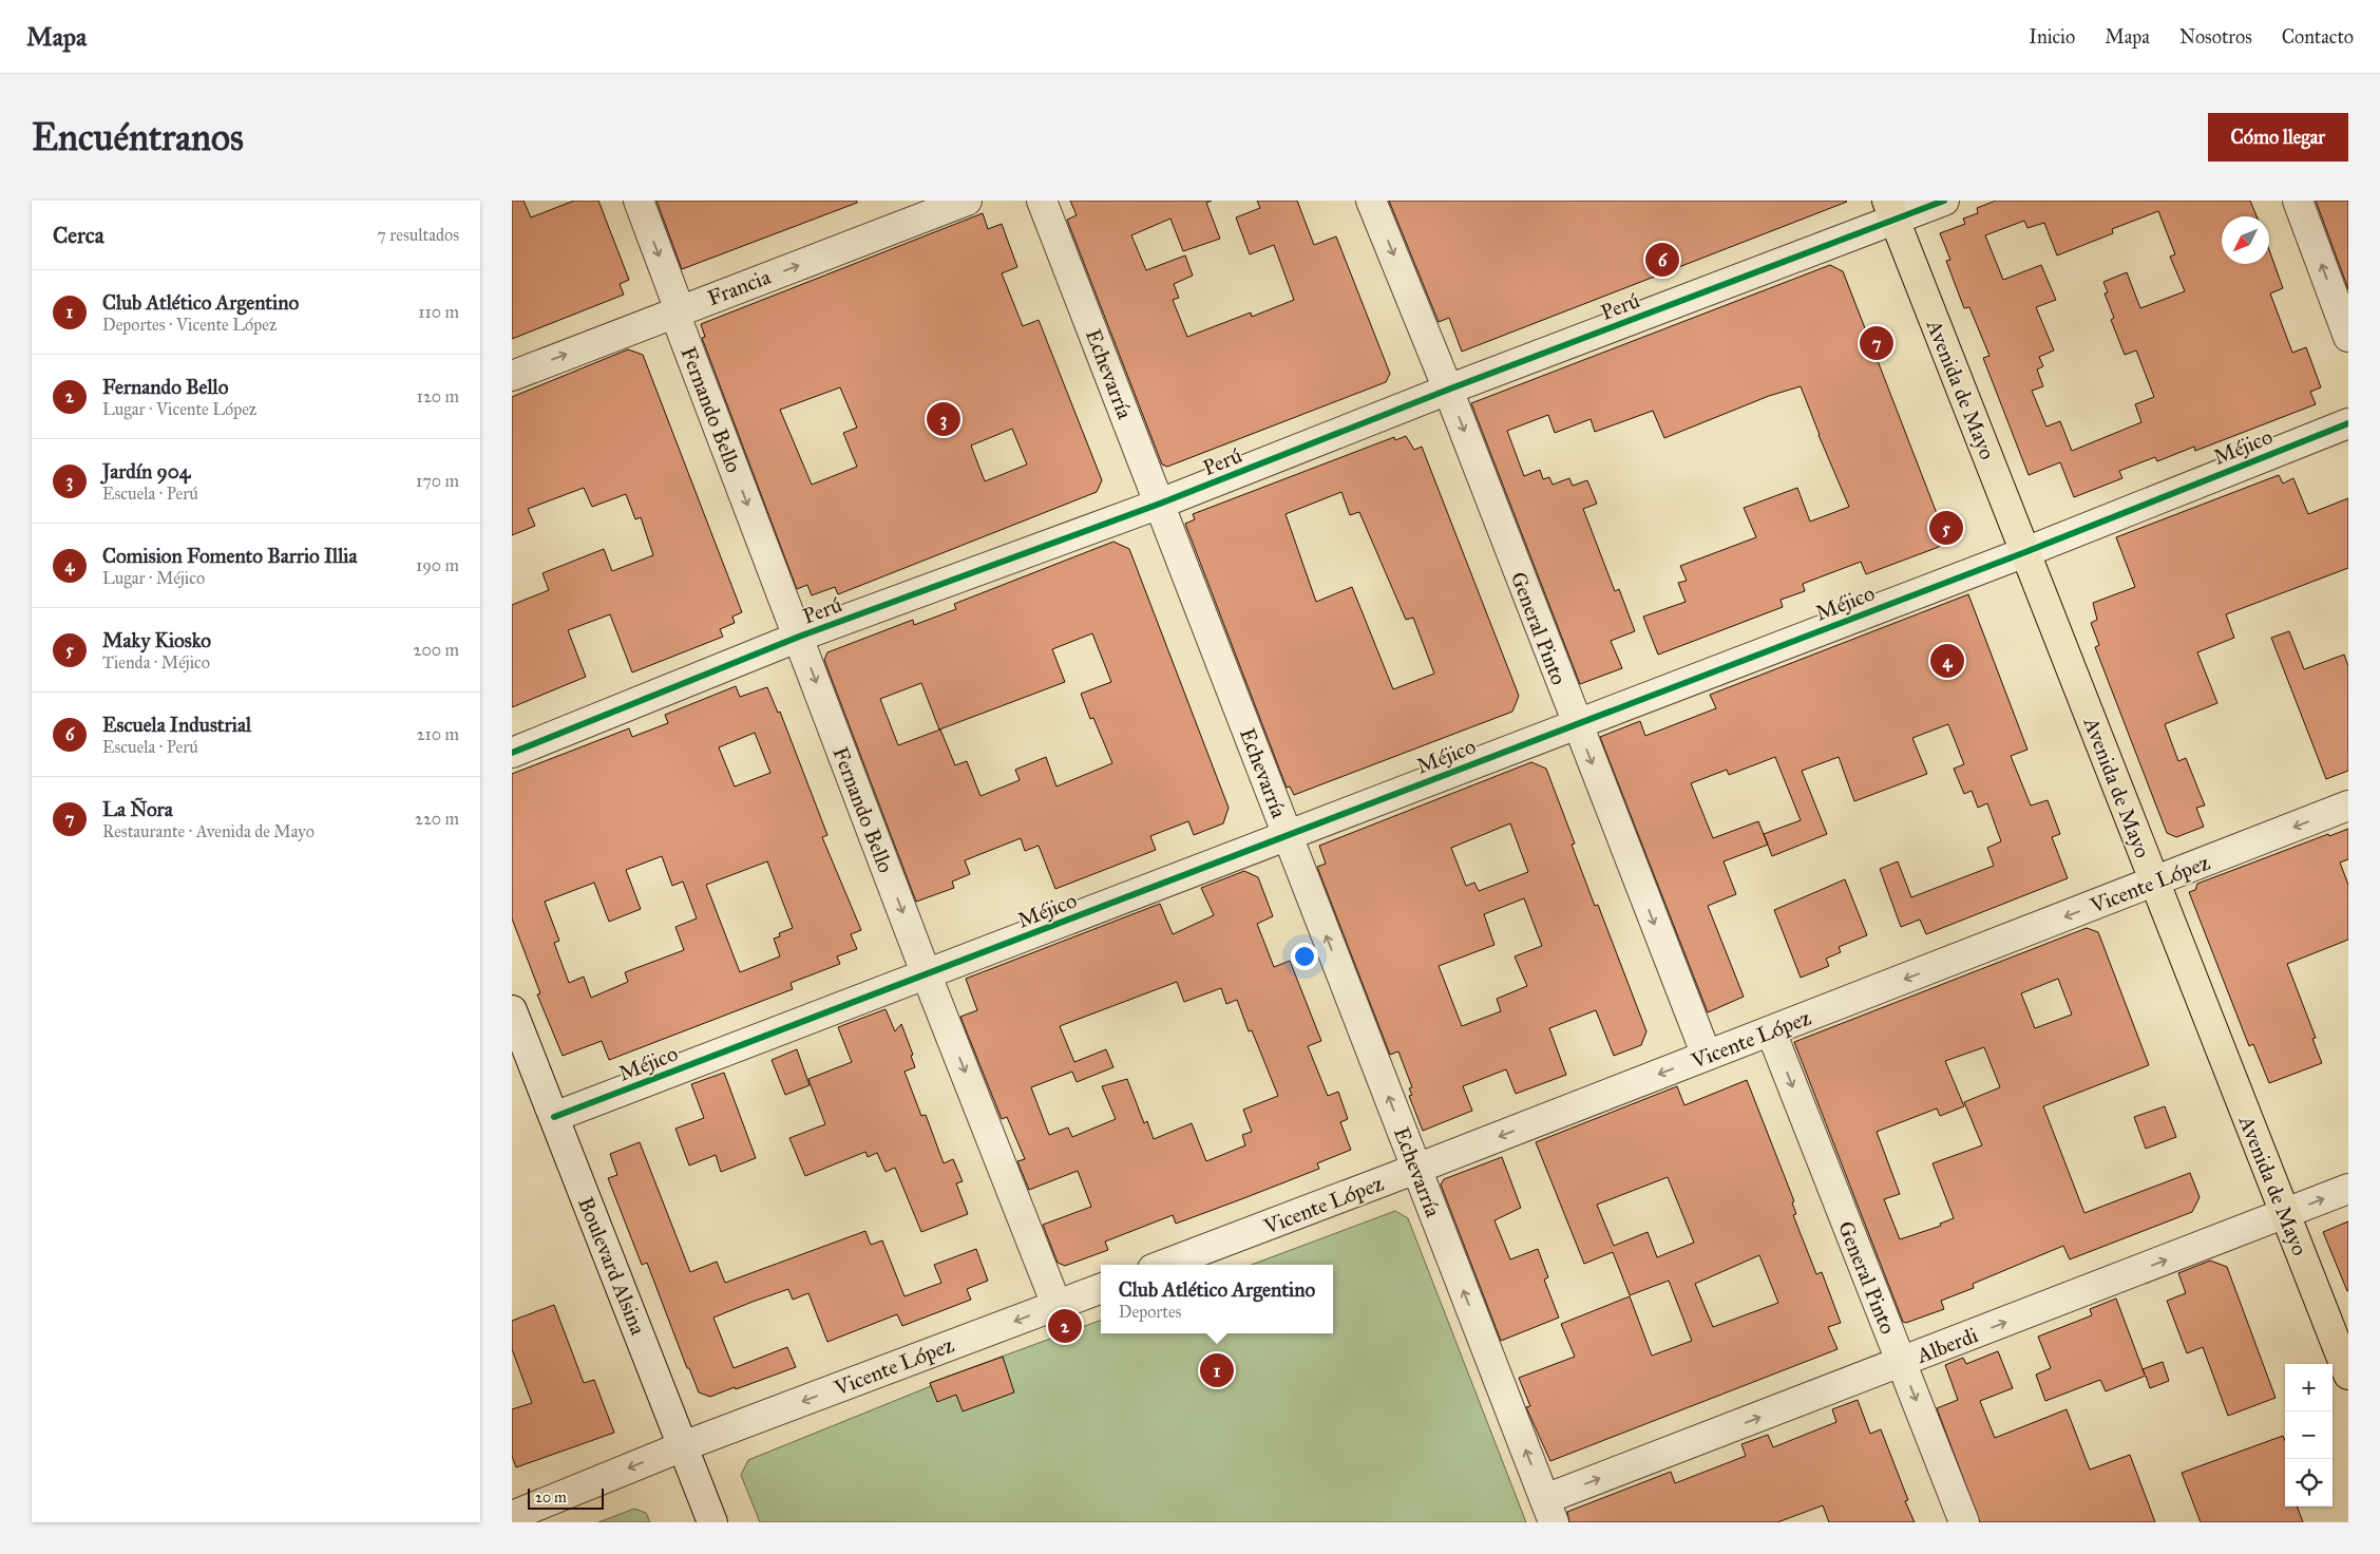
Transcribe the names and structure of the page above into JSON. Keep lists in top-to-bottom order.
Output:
{
  "streets": {
    "main road": ["Avenida de Mayo"],
    "street": [
      "Francia",
      "Perú",
      "Echevarría",
      "Fernando Bello",
      "Méjico",
      "General Pinto",
      "Vicente López",
      "Boulevard Alsina",
      "Alberdi"
    ]
  },
  "crossings": [
    ["Francia", "Fernando Bello"],
    ["Perú", "Echevarría"],
    ["Perú", "Avenida de Mayo"],
    ["Perú", "Fernando Bello"],
    ["Perú", "General Pinto"],
    ["Echevarría", "Méjico"],
    ["Echevarría", "Vicente López"],
    ["Echevarría", "Alberdi"],
    ["Avenida de Mayo", "Méjico"],
    ["Avenida de Mayo", "Vicente López"],
    ["Avenida de Mayo", "Alberdi"],
    ["Fernando Bello", "Méjico"],
    ["Fernando Bello", "Vicente López"],
    ["Méjico", "General Pinto"],
    ["Méjico", "Boulevard Alsina"],
    ["General Pinto", "Vicente López"],
    ["General Pinto", "Alberdi"],
    ["Vicente López", "Boulevard Alsina"]
  ],
  "one_way": [
    "Francia",
    "Echevarría",
    "Fernando Bello",
    "General Pinto",
    "Vicente López",
    "Alberdi"
  ],
  "scale_bar": "20 m",
  "north": "bottom left",
  "page": {
    "header": "Mapa",
    "nav": [
      "Inicio",
      "Mapa",
      "Nosotros",
      "Contacto"
    ],
    "buttons": "Cómo llegar",
    "title": "Encuéntranos",
    "heading": ["Cerca", "7 resultados"],
    "pins": [
      "6",
      "7",
      "3",
      "5",
      "4",
      "2",
      "1"
    ],
    "list": [
      {
        "mark": "1",
        "name": "Club Atlético Argentino",
        "note": "Deportes · Vicente López",
        "value": "110 m"
      },
      {
        "mark": "2",
        "name": "Fernando Bello",
        "note": "Lugar · Vicente López",
        "value": "120 m"
      },
      {
        "mark": "3",
        "name": "Jardín 904",
        "note": "Escuela · Perú",
        "value": "170 m"
      },
      {
        "mark": "4",
        "name": "Comision Fomento Barrio Illia",
        "note": "Lugar · Méjico",
        "value": "190 m"
      },
      {
        "mark": "5",
        "name": "Maky Kiosko",
        "note": "Tienda · Méjico",
        "value": "200 m"
      },
      {
        "mark": "6",
        "name": "Escuela Industrial",
        "note": "Escuela · Perú",
        "value": "210 m"
      },
      {
        "mark": "7",
        "name": "La Ñora",
        "note": "Restaurante · Avenida de Mayo",
        "value": "220 m"
      }
    ],
    "popup": ["Club Atlético Argentino", "Deportes"],
    "map_buttons": ["+", "−"],
    "scale": "20 m"
  }
}
